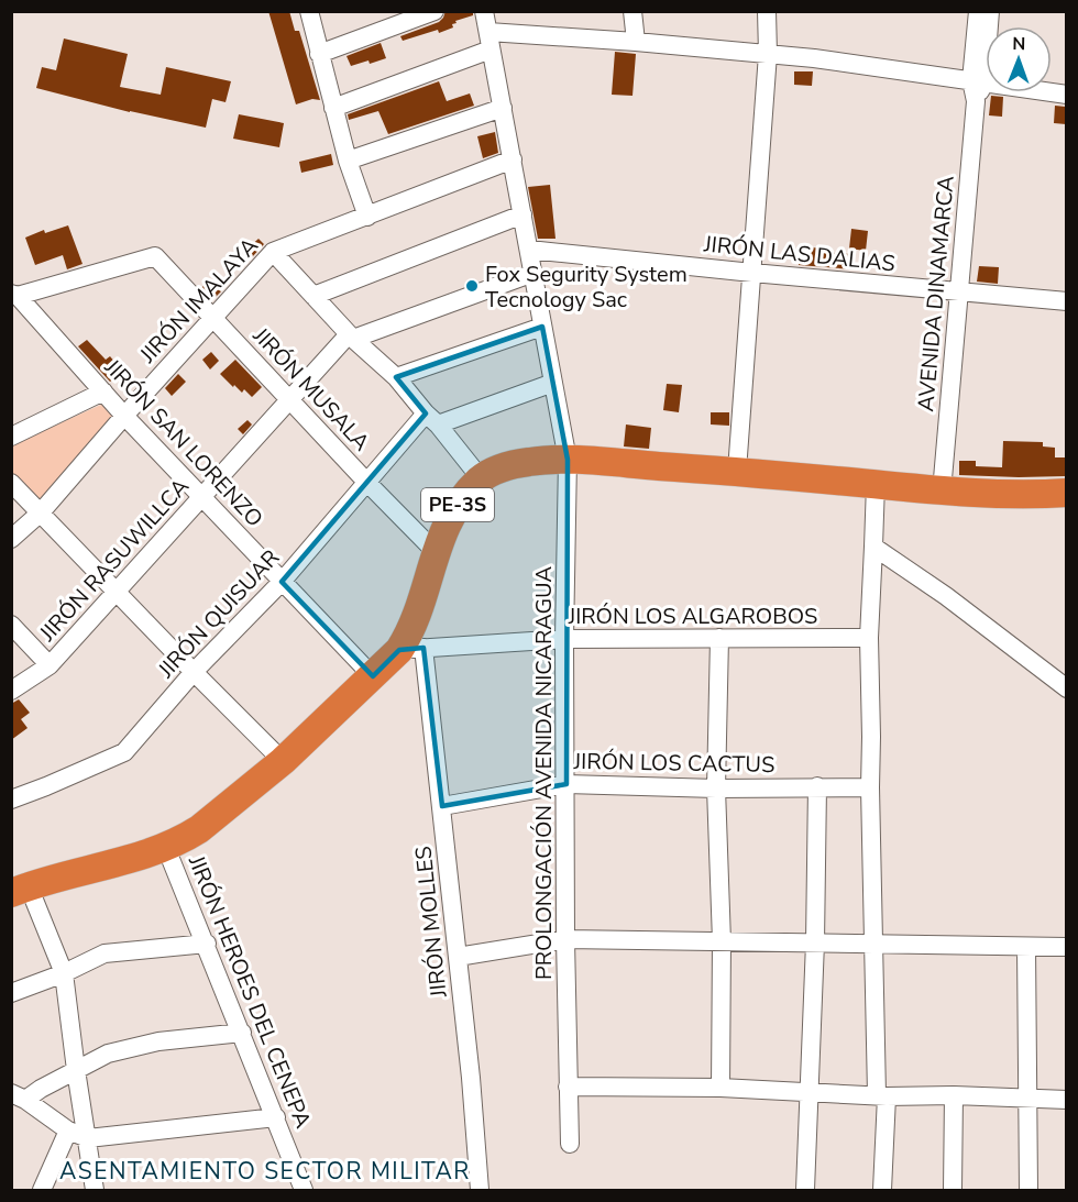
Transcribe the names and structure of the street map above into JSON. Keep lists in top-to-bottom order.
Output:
{
  "streets": {
    "highway": ["PE-3S"],
    "street": [
      "JIRÓN LAS DALIAS",
      "AVENIDA DINAMARCA",
      "JIRÓN IMALAYA",
      "JIRÓN MUSALA",
      "JIRÓN SAN LORENZO",
      "JIRÓN RASUWILLCA",
      "JIRÓN QUISUAR",
      "JIRÓN LOS ALGAROBOS",
      "JIRÓN LOS CACTUS",
      "PROLONGACIÓN AVENIDA NICARAGUA",
      "JIRÓN MOLLES",
      "JIRÓN HEROES DEL CENEPA"
    ]
  },
  "crossings": [
    ["JIRÓN LAS DALIAS", "AVENIDA DINAMARCA"],
    ["JIRÓN LAS DALIAS", "PROLONGACIÓN AVENIDA NICARAGUA"],
    ["AVENIDA DINAMARCA", "PE-3S"],
    ["JIRÓN IMALAYA", "JIRÓN MUSALA"],
    ["JIRÓN IMALAYA", "JIRÓN SAN LORENZO"],
    ["JIRÓN IMALAYA", "PROLONGACIÓN AVENIDA NICARAGUA"],
    ["JIRÓN MUSALA", "JIRÓN SAN LORENZO"],
    ["JIRÓN MUSALA", "PE-3S"],
    ["JIRÓN MUSALA", "JIRÓN RASUWILLCA"],
    ["JIRÓN MUSALA", "JIRÓN QUISUAR"],
    ["JIRÓN SAN LORENZO", "PE-3S"],
    ["JIRÓN SAN LORENZO", "JIRÓN RASUWILLCA"],
    ["JIRÓN SAN LORENZO", "JIRÓN QUISUAR"],
    ["PE-3S", "JIRÓN LOS ALGAROBOS"],
    ["PE-3S", "PROLONGACIÓN AVENIDA NICARAGUA"],
    ["PE-3S", "JIRÓN MOLLES"],
    ["PE-3S", "JIRÓN HEROES DEL CENEPA"],
    ["JIRÓN LOS ALGAROBOS", "PROLONGACIÓN AVENIDA NICARAGUA"],
    ["JIRÓN LOS ALGAROBOS", "JIRÓN MOLLES"],
    ["JIRÓN LOS CACTUS", "PROLONGACIÓN AVENIDA NICARAGUA"],
    ["JIRÓN LOS CACTUS", "JIRÓN MOLLES"]
  ],
  "districts": ["ASENTAMIENTO SECTOR MILITAR"],
  "places": ["Fox Segurity System Tecnology Sac"],
  "north": "top"
}
